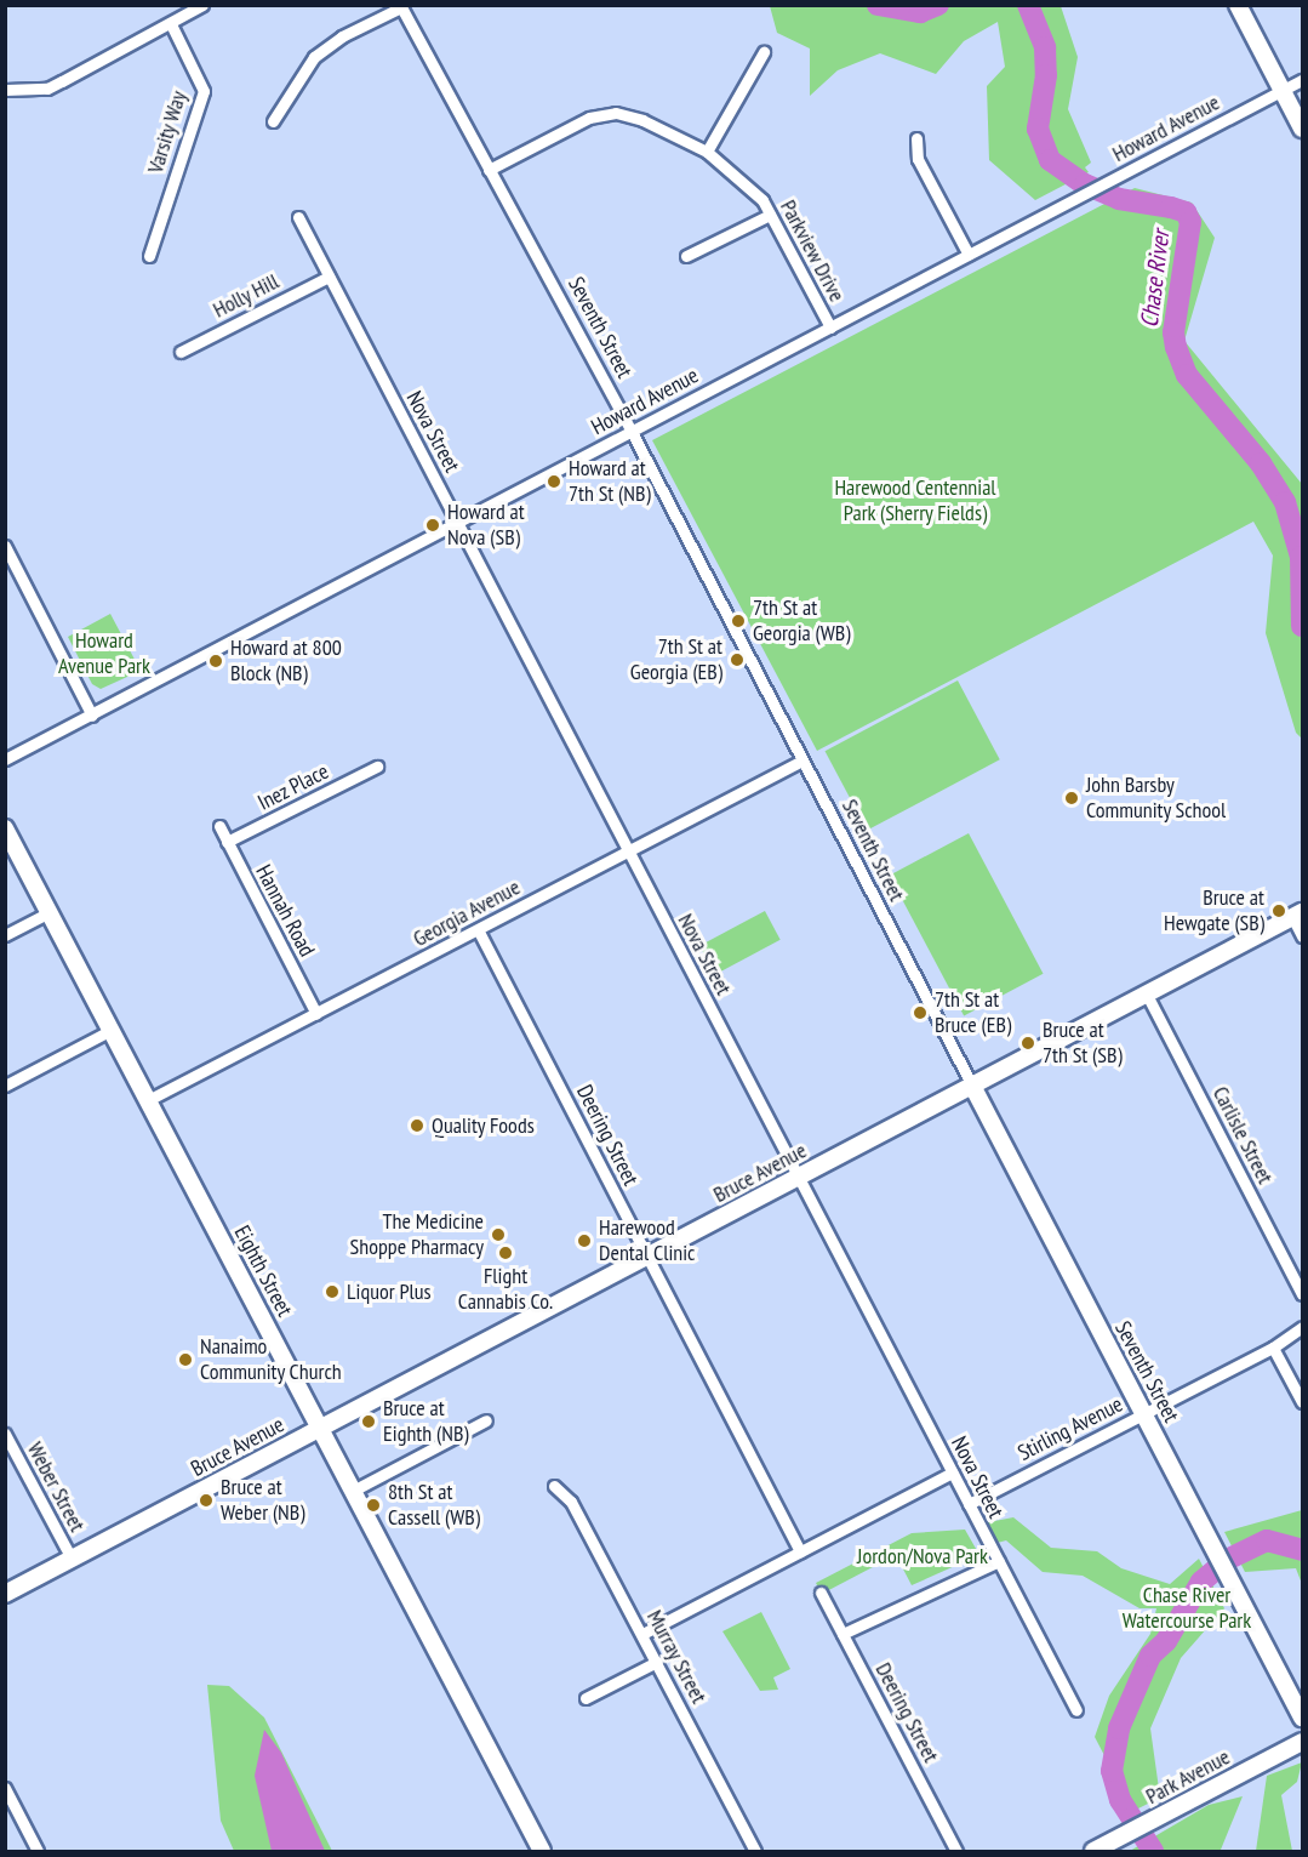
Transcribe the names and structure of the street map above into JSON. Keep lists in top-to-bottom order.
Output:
{
  "streets": {
    "street": [
      "Howard Avenue",
      "Varsity Way",
      "Parkview Drive",
      "Holly Hill",
      "Seventh Street",
      "Nova Street",
      "Inez Place",
      "Hannah Road",
      "Georgia Avenue",
      "Deering Street",
      "Carlisle Street",
      "Bruce Avenue",
      "Eighth Street",
      "Stirling Avenue",
      "Weber Street",
      "Murray Street",
      "Park Avenue"
    ]
  },
  "crossings": [
    ["Howard Avenue", "Parkview Drive"],
    ["Howard Avenue", "Seventh Street"],
    ["Howard Avenue", "Nova Street"],
    ["Parkview Drive", "Seventh Street"],
    ["Holly Hill", "Nova Street"],
    ["Seventh Street", "Georgia Avenue"],
    ["Seventh Street", "Bruce Avenue"],
    ["Seventh Street", "Stirling Avenue"],
    ["Nova Street", "Georgia Avenue"],
    ["Nova Street", "Bruce Avenue"],
    ["Nova Street", "Stirling Avenue"],
    ["Inez Place", "Hannah Road"],
    ["Hannah Road", "Georgia Avenue"],
    ["Georgia Avenue", "Deering Street"],
    ["Georgia Avenue", "Eighth Street"],
    ["Deering Street", "Bruce Avenue"],
    ["Carlisle Street", "Bruce Avenue"],
    ["Bruce Avenue", "Eighth Street"],
    ["Bruce Avenue", "Weber Street"]
  ],
  "water": ["Chase River"],
  "parks": [
    "Harewood Centennial Park (Sherry Fields)",
    "Howard Avenue Park",
    "Jordon/Nova Park",
    "Chase River Watercourse Park"
  ],
  "places": [
    "Howard at 7th St (NB)",
    "Howard at Nova (SB)",
    "7th St at Georgia (WB)",
    "7th St at Georgia (EB)",
    "Howard at 800 Block (NB)",
    "John Barsby Community School",
    "Bruce at Hewgate (SB)",
    "7th St at Bruce (EB)",
    "Bruce at 7th St (SB)",
    "Quality Foods",
    "The Medicine Shoppe Pharmacy",
    "Harewood Dental Clinic",
    "Flight Cannabis Co.",
    "Liquor Plus",
    "Nanaimo Community Church",
    "Bruce at Eighth (NB)",
    "Bruce at Weber (NB)",
    "8th St at Cassell (WB)"
  ]
}
